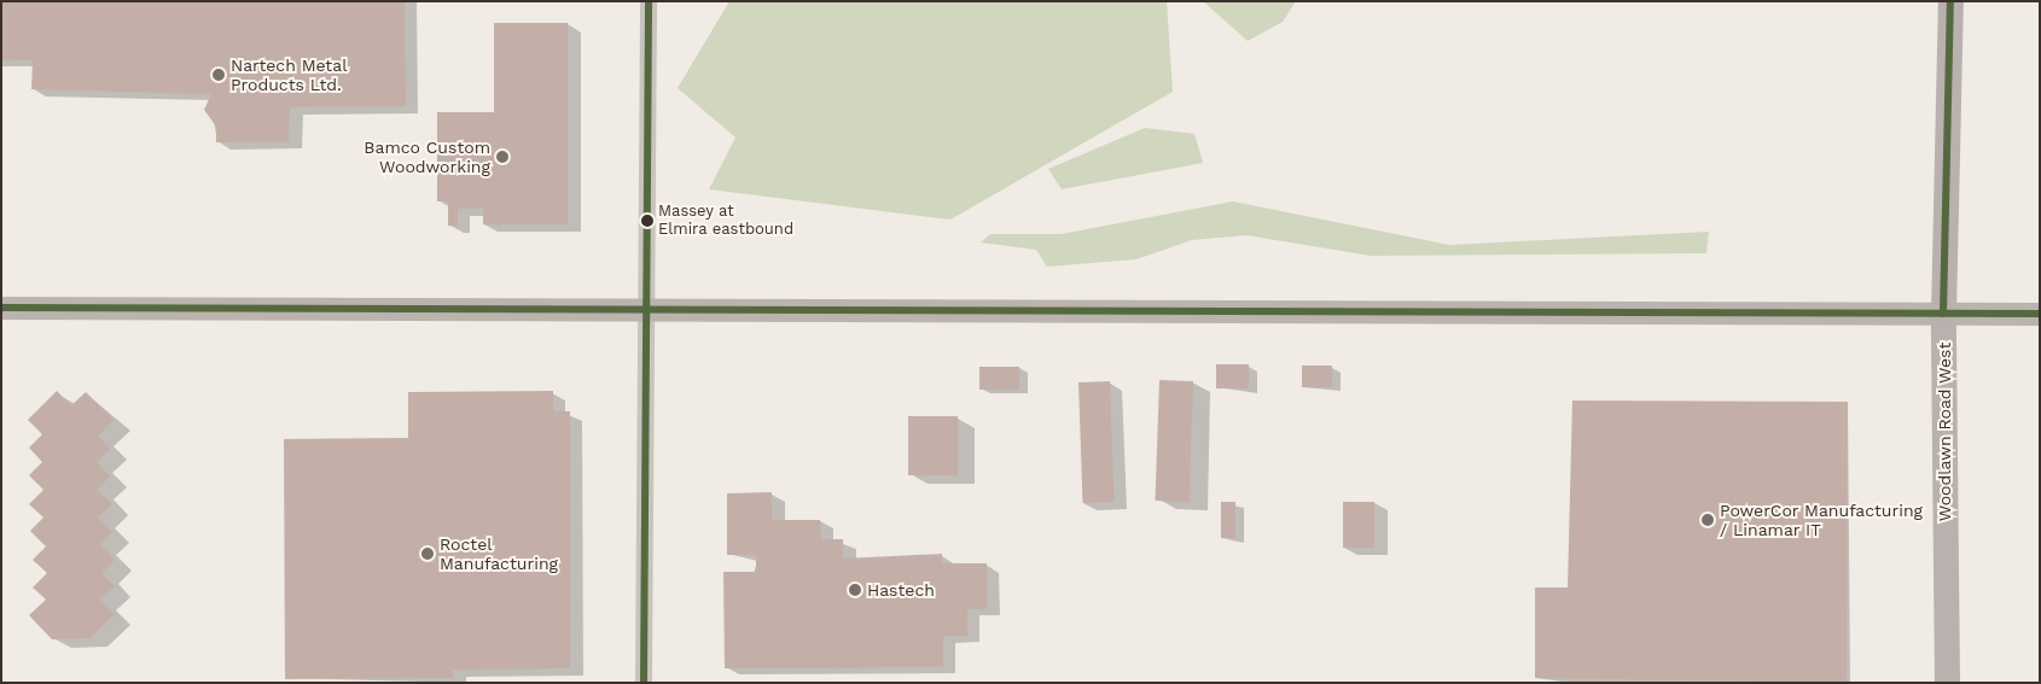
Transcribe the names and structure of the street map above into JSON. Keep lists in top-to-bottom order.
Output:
{
  "streets": {
    "main road": ["Woodlawn Road West"]
  },
  "places": [
    "Nartech Metal Products Ltd.",
    "Bamco Custom Woodworking",
    "Massey at Elmira eastbound",
    "PowerCor Manufacturing / Linamar IT",
    "Roctel Manufacturing",
    "Hastech"
  ]
}
